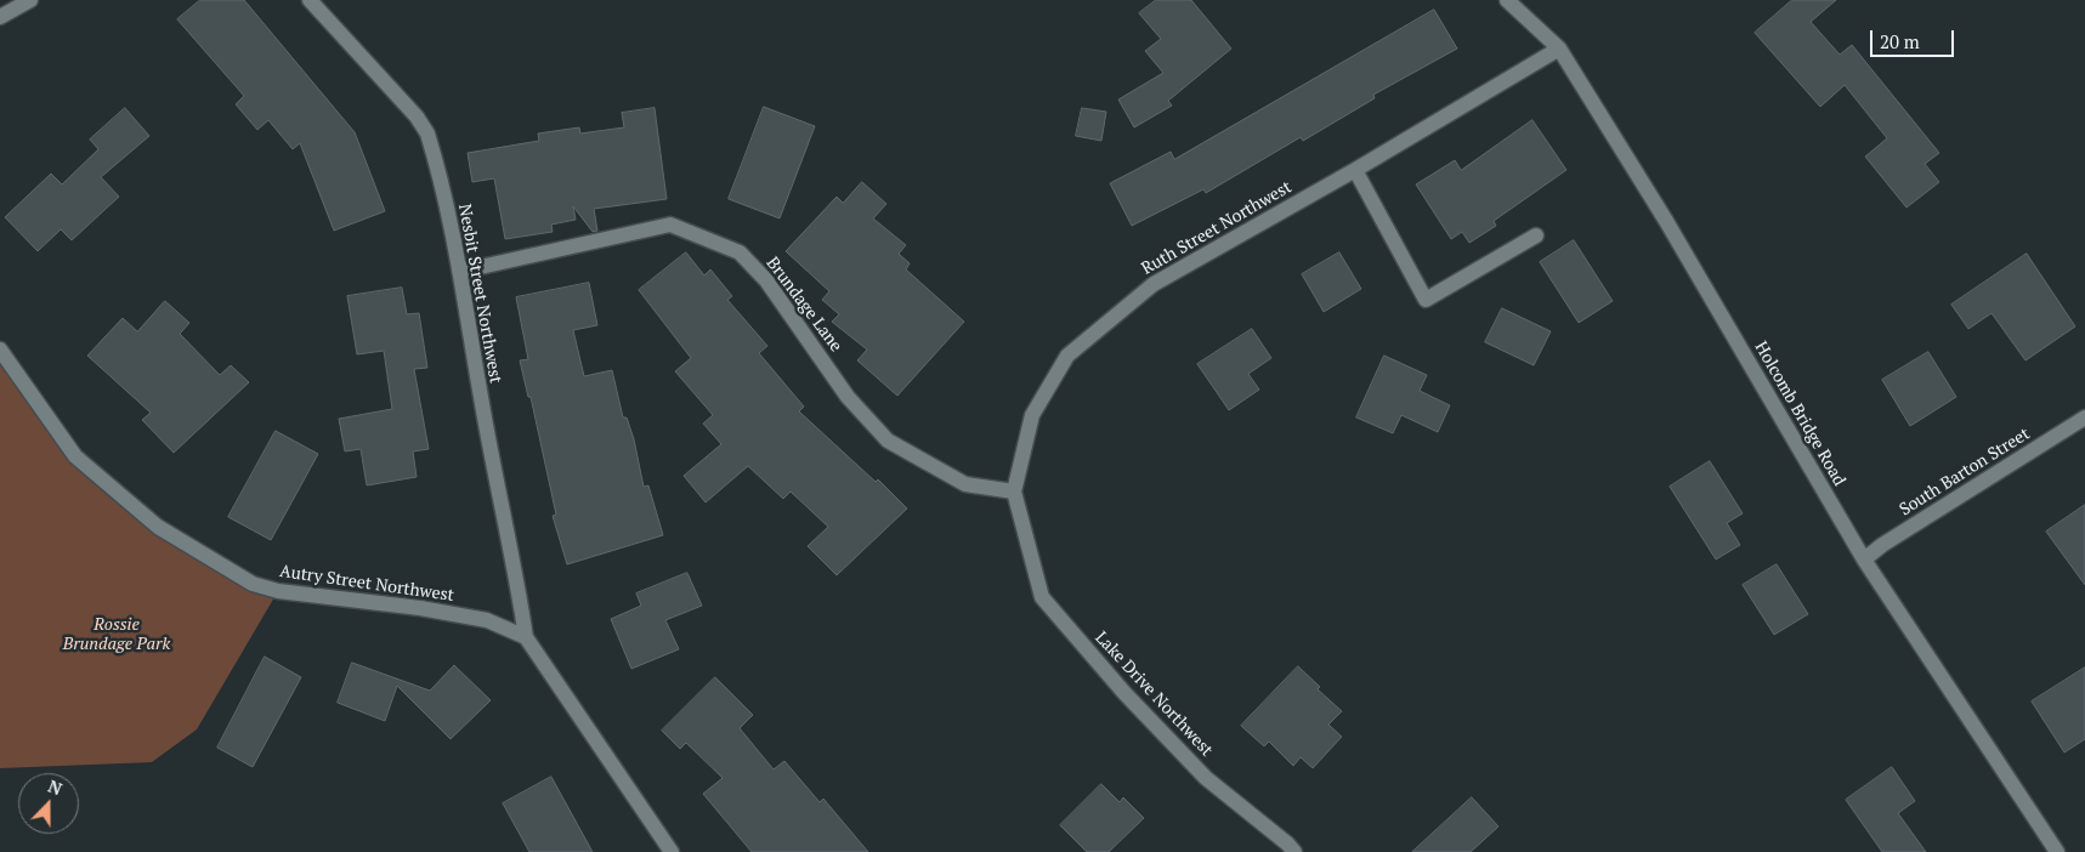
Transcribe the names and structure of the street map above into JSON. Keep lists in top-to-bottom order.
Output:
{
  "streets": {
    "street": [
      "Ruth Street Northwest",
      "Nesbit Street Northwest",
      "Brundage Lane",
      "Holcomb Bridge Road",
      "South Barton Street",
      "Autry Street Northwest",
      "Lake Drive Northwest"
    ]
  },
  "crossings": [
    ["Ruth Street Northwest", "Brundage Lane"],
    ["Ruth Street Northwest", "Holcomb Bridge Road"],
    ["Ruth Street Northwest", "Lake Drive Northwest"],
    ["Nesbit Street Northwest", "Brundage Lane"],
    ["Nesbit Street Northwest", "Autry Street Northwest"],
    ["Holcomb Bridge Road", "South Barton Street"]
  ],
  "parks": ["Rossie Brundage Park"],
  "scale_bar": "20 m",
  "north": "top"
}
